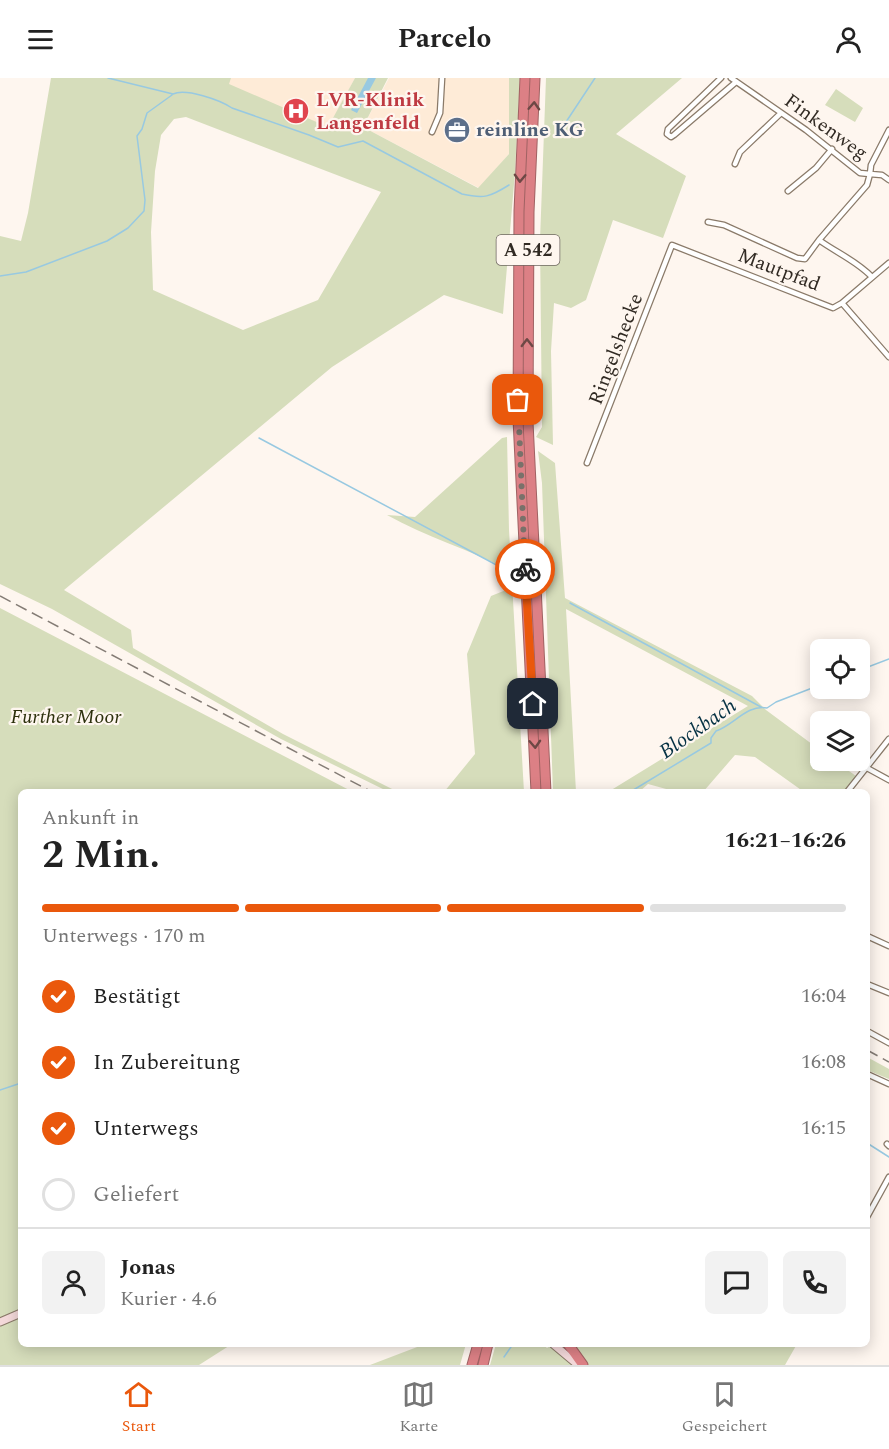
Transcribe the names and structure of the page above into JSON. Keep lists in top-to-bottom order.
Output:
{
  "streets": {
    "highway": ["A 542"],
    "street": ["Finkenweg", "Mautpfad", "Ringelshecke"]
  },
  "crossings": [
    ["Mautpfad", "Ringelshecke"]
  ],
  "water": ["Blockbach"],
  "parks": ["Further Moor"],
  "places": {
    "hospital": ["LVR-Klinik Langenfeld"],
    "office": ["reinline KG"]
  },
  "page": {
    "header": "Parcelo",
    "heading": ["2 Min.", "Ankunft in", "16:21–16:26"],
    "panel": ["Jonas", "Kurier · 4.6"],
    "bar": "Unterwegs · 170 m",
    "list": [
      ["Bestätigt", "16:04"],
      ["In Zubereitung", "16:08"],
      ["Unterwegs", "16:15"],
      "Geliefert"
    ],
    "tabs": ["Start", "Karte", "Gespeichert"]
  }
}
